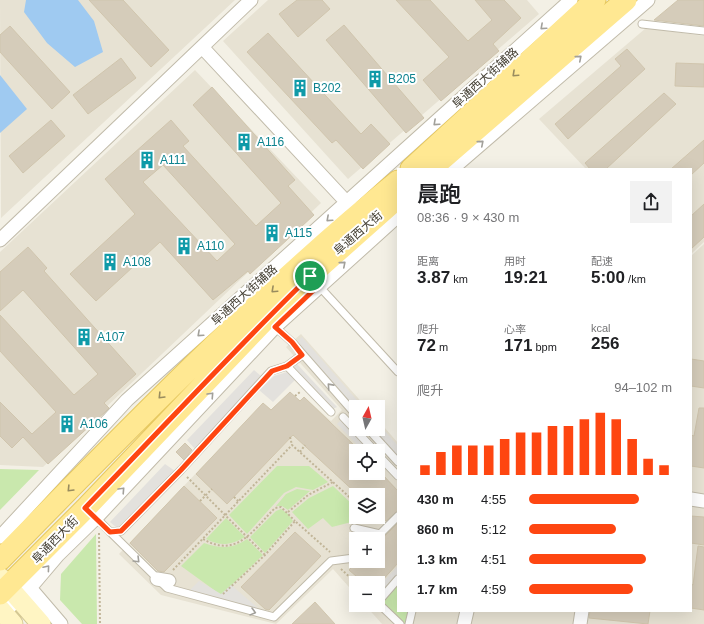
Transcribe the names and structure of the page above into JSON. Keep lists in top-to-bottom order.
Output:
{
  "streets": {
    "main road": ["阜通西大街"],
    "street": ["阜通西大街辅路"]
  },
  "crossings": [
    ["阜通西大街辅路", "阜通西大街"]
  ],
  "places": {
    "building": [
      "B205",
      "B202",
      "A116",
      "A111",
      "A115",
      "A110",
      "A108",
      "A107",
      "A106"
    ]
  },
  "north": "top",
  "page": {
    "heading": ["晨跑", "08:36 · 9 × 430 m"],
    "stats": [
      ["距离", "3.87 km"],
      ["用时", "19:21"],
      ["配速", "5:00 /km"],
      ["爬升", "72 m"],
      ["心率", "171 bpm"],
      ["kcal", "256"]
    ],
    "chart": ["爬升", "94–102 m"],
    "map_buttons": ["+", "−"],
    "list": [
      {
        "name": "430 m",
        "note": "4:55"
      },
      {
        "name": "860 m",
        "note": "5:12"
      },
      {
        "name": "1.3 km",
        "note": "4:51"
      },
      {
        "name": "1.7 km",
        "note": "4:59"
      }
    ]
  }
}
